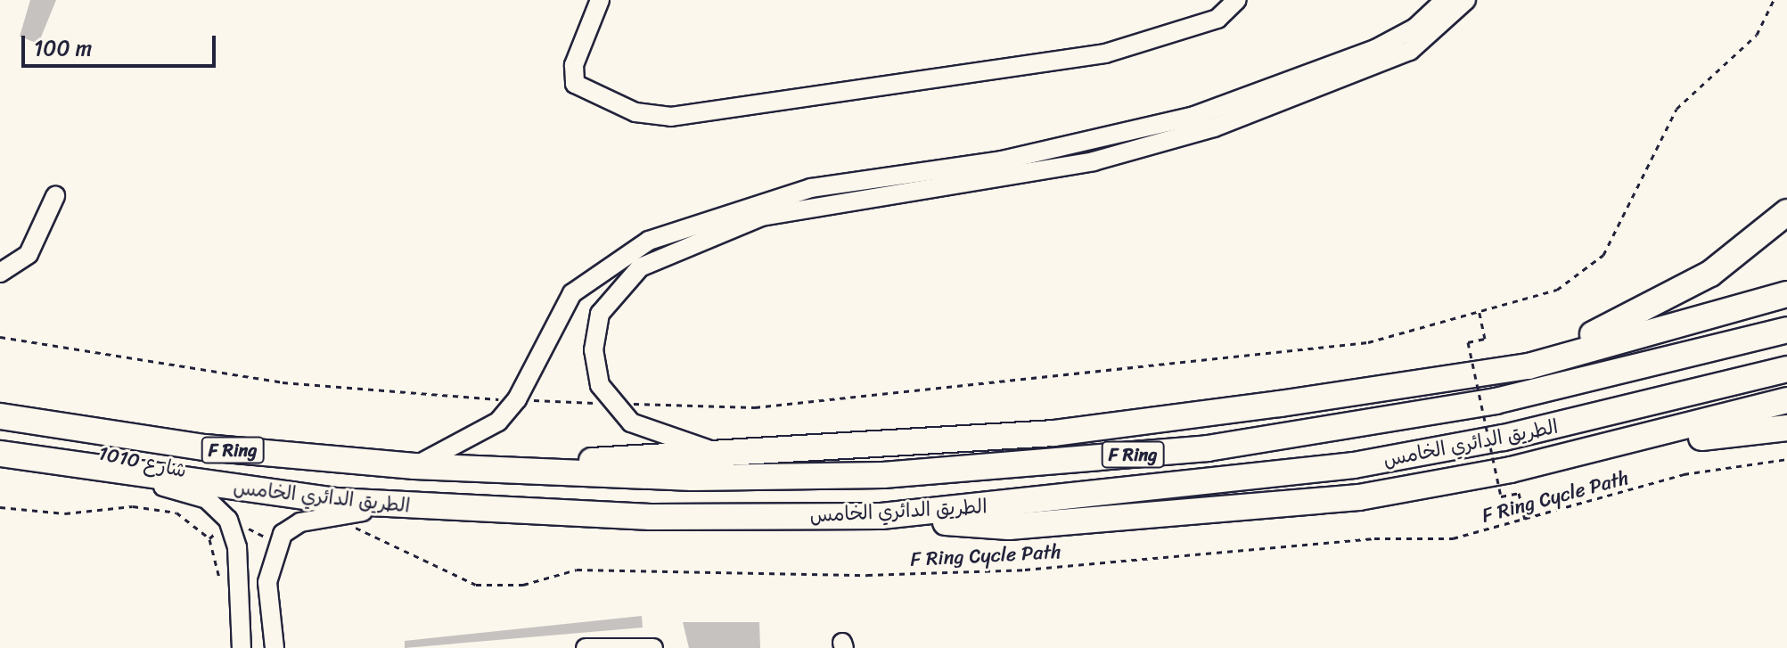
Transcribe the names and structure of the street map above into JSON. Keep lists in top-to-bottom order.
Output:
{
  "streets": {
    "highway": ["الطريق الدائري الخامس", "F Ring"],
    "street": ["شارع 1010"],
    "path": ["F Ring Cycle Path"]
  },
  "crossings": [
    ["الطريق الدائري الخامس", "شارع 1010"]
  ],
  "scale_bar": "100 m"
}
